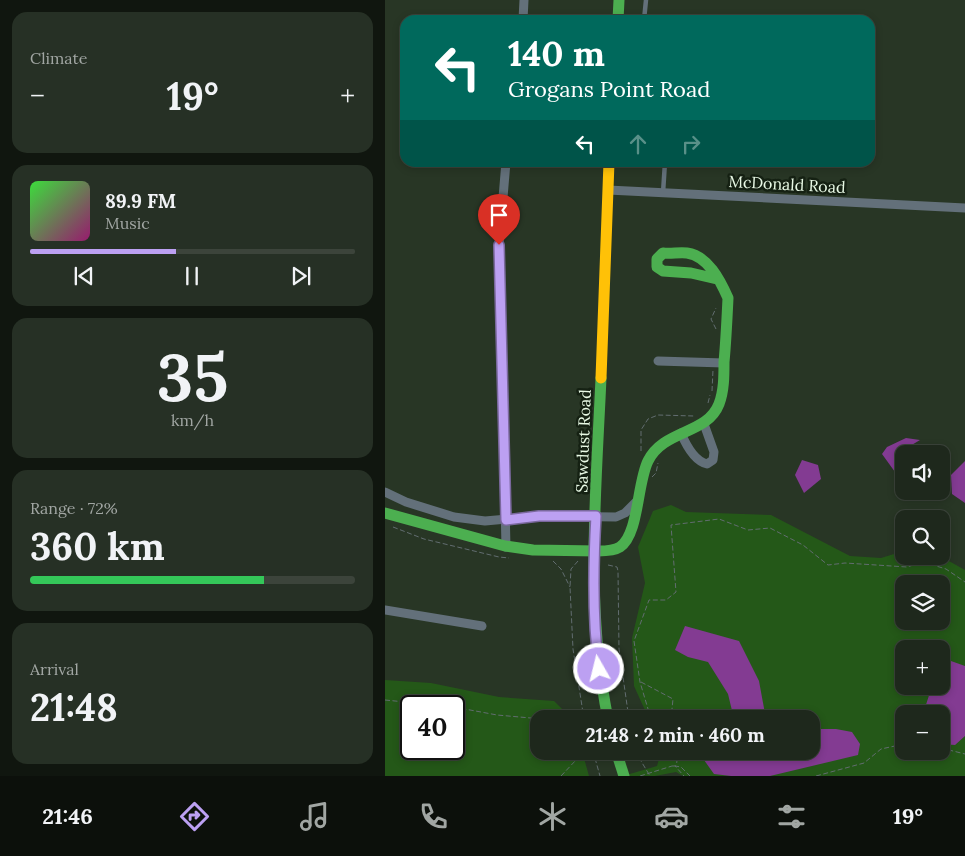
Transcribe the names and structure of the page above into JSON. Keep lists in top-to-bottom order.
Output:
{
  "streets": {
    "street": ["McDonald Road", "Sawdust Road"]
  },
  "crossings": [
    ["McDonald Road", "Sawdust Road"]
  ],
  "page": {
    "tile": [
      "Climate",
      ["35", "km/h"],
      ["Range · 72%", "360 km"],
      ["Arrival", "21:48"]
    ],
    "turn": ["140 m", "Grogans Point Road"],
    "heat": ["−", "19°", "+"],
    "song": ["89.9 FM", "Music"],
    "map_buttons": ["+", "−"],
    "limit": "40",
    "trip": "21:48 · 2 min · 460 m",
    "tabs": ["21:46", "19°"]
  }
}
